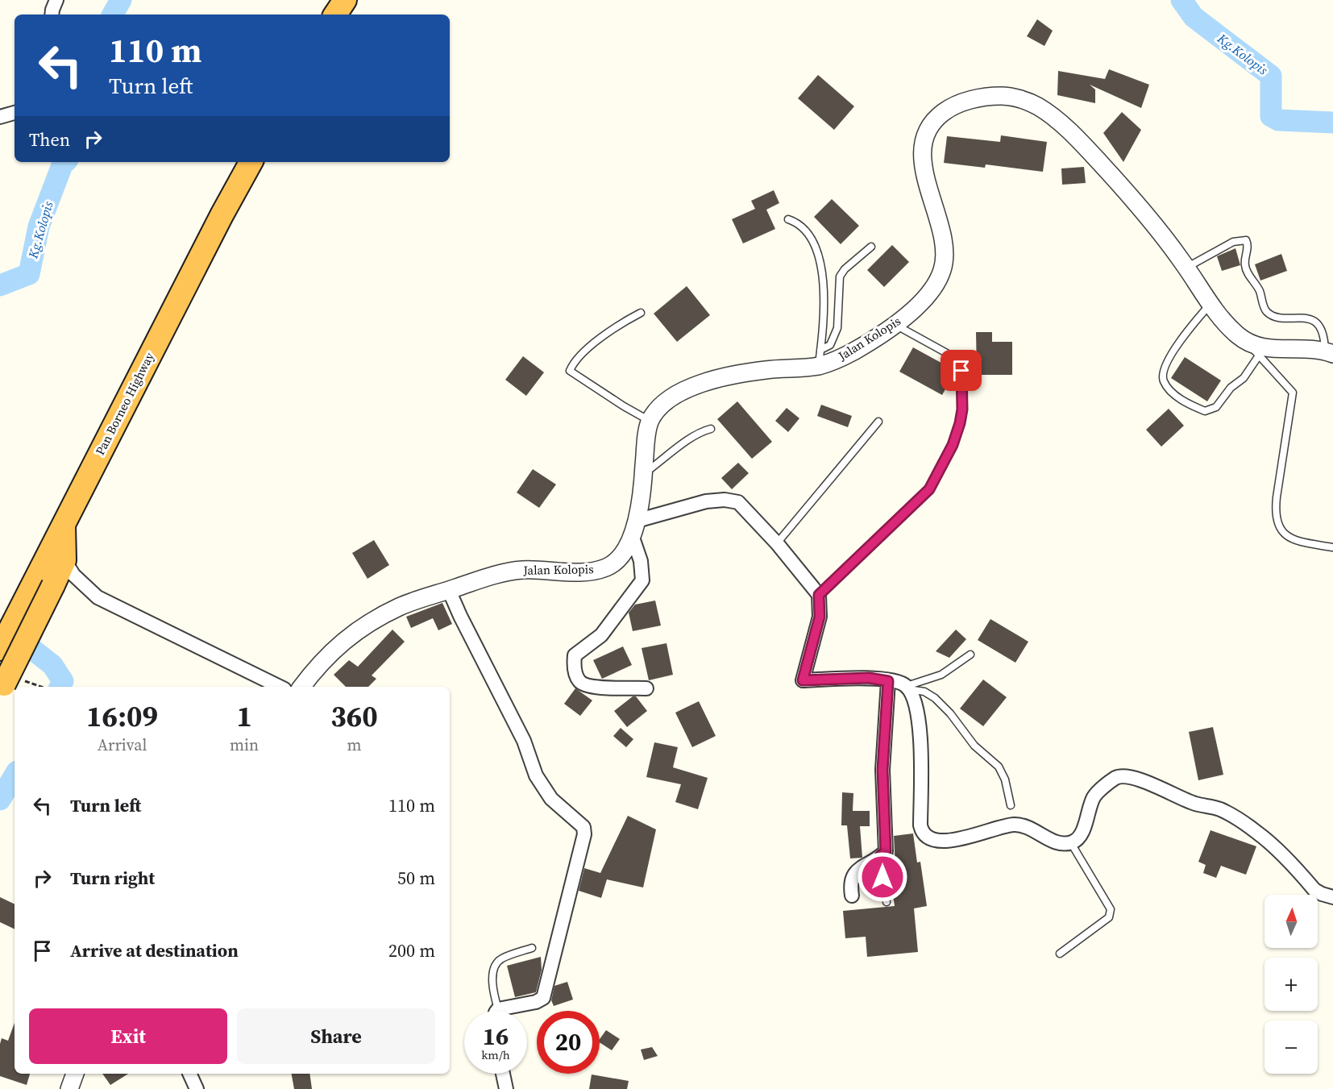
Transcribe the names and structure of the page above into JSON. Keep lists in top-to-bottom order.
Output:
{
  "streets": {
    "highway": ["Pan Borneo Highway"],
    "street": ["Jalan Kolopis"]
  },
  "water": ["Kg.Kolopis"],
  "north": "top",
  "page": {
    "turn": ["110 m", "Turn left"],
    "then": "Then",
    "eta": [
      "16:09",
      "Arrival",
      "1",
      "min",
      "360",
      "m"
    ],
    "list": [
      {
        "name": "Turn left",
        "value": "110 m"
      },
      {
        "name": "Turn right",
        "value": "50 m"
      },
      {
        "name": "Arrive at destination",
        "value": "200 m"
      }
    ],
    "map_buttons": ["+", "−"],
    "buttons": ["Exit", "Share"],
    "speed": "16 km/h",
    "limit": "20"
  }
}
